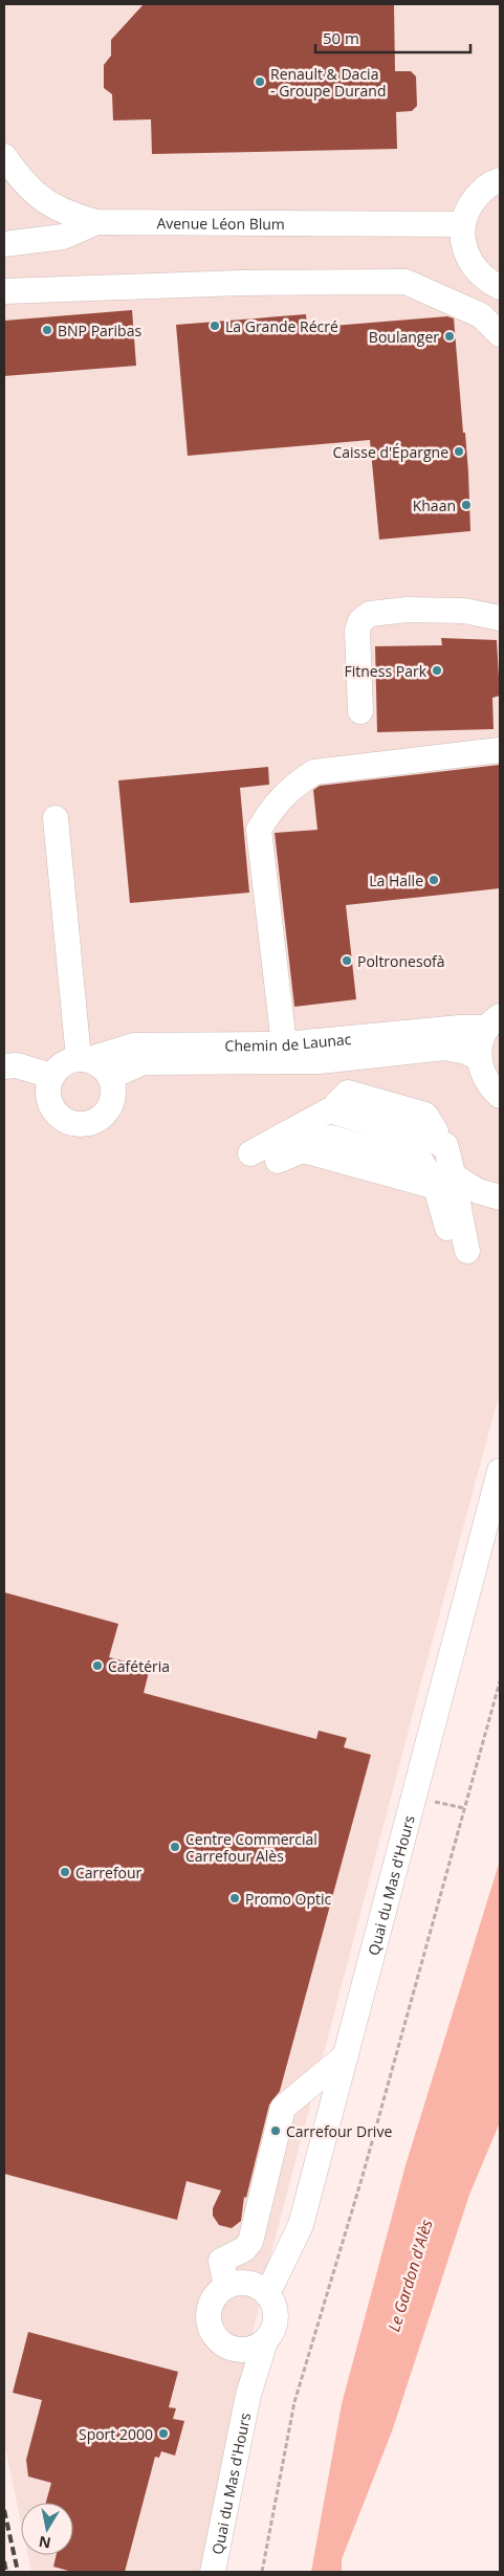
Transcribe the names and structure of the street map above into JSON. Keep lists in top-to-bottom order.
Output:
{
  "streets": {
    "street": ["Avenue Léon Blum", "Chemin de Launac", "Quai du Mas d'Hours"]
  },
  "water": ["Le Gardon d'Alès"],
  "places": [
    "Renault & Dacia - Groupe Durand",
    "La Grande Récré",
    "BNP Paribas",
    "Boulanger",
    "Caisse d'Épargne",
    "Khaan",
    "Fitness Park",
    "La Halle",
    "Poltronesofà",
    "Cafétéria",
    "Centre Commercial Carrefour Alès",
    "Carrefour",
    "Promo Optic",
    "Carrefour Drive",
    "Sport 2000"
  ],
  "scale_bar": "50 m",
  "north": "bottom"
}
